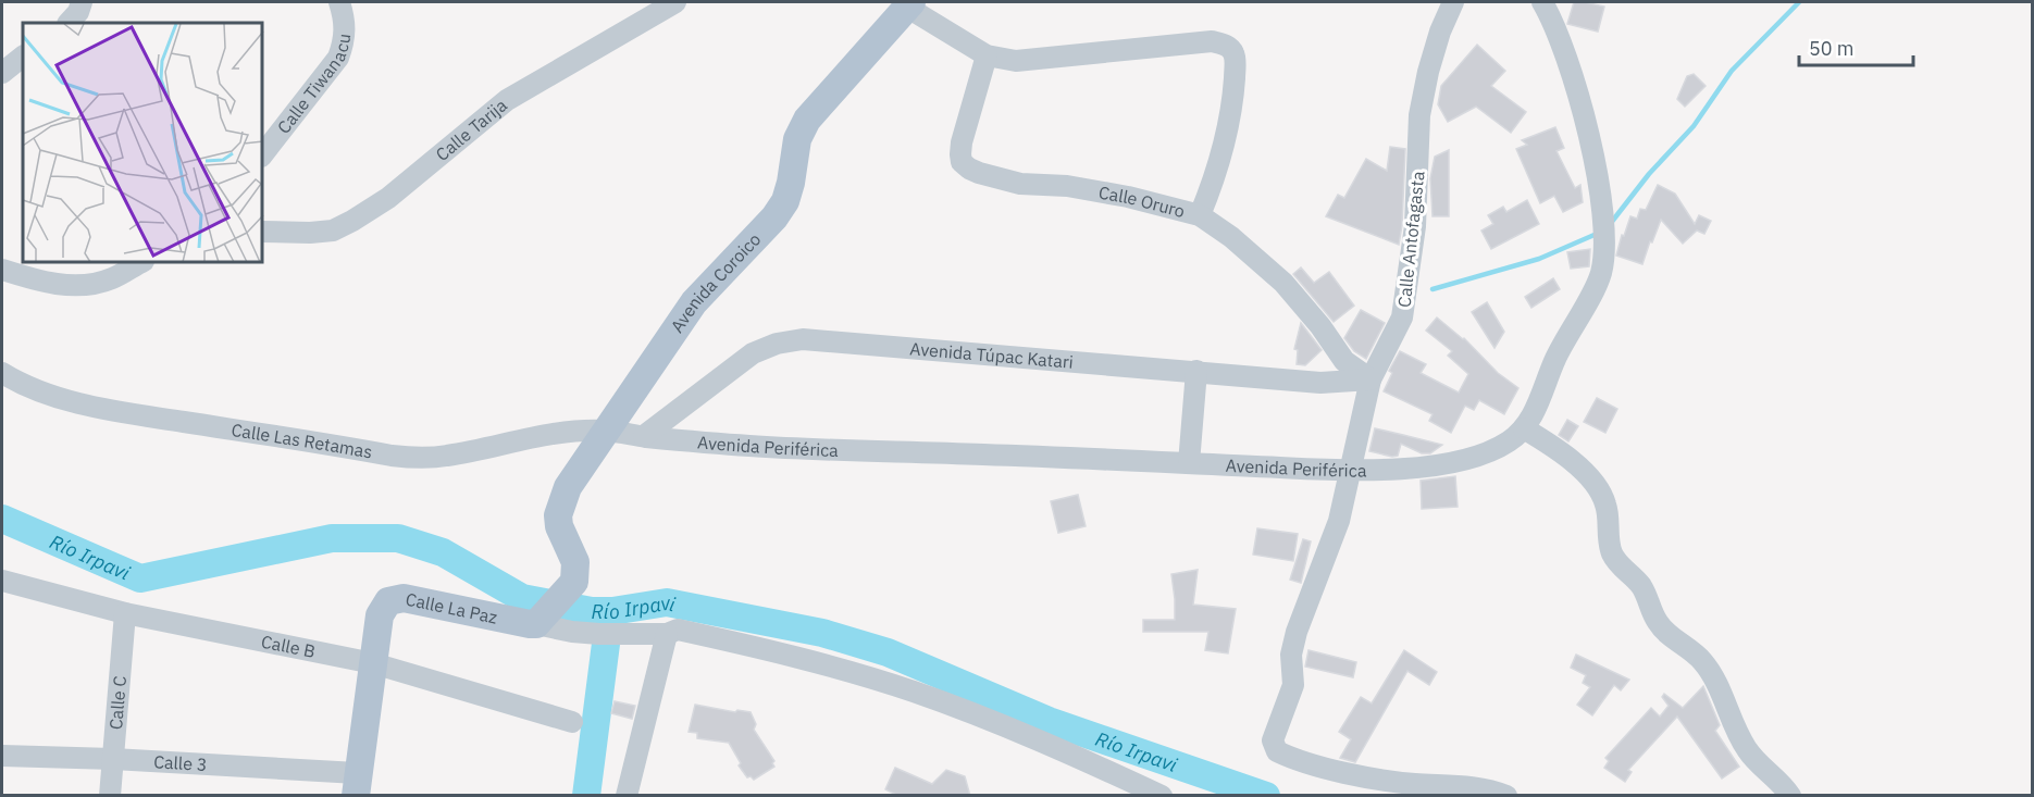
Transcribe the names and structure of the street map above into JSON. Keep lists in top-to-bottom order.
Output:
{
  "streets": {
    "main road": ["Avenida Coroico", "Calle La Paz"],
    "street": [
      "Calle Tiwanacu",
      "Calle Tarija",
      "Calle Oruro",
      "Calle Antofagasta",
      "Avenida Túpac Katari",
      "Calle Las Retamas",
      "Avenida Periférica",
      "Calle B",
      "Calle C",
      "Calle 3"
    ]
  },
  "crossings": [
    ["Calle Oruro", "Calle Antofagasta"],
    ["Calle Oruro", "Avenida Túpac Katari"],
    ["Calle Antofagasta", "Avenida Túpac Katari"],
    ["Calle Antofagasta", "Avenida Periférica"],
    ["Avenida Coroico", "Calle Las Retamas"],
    ["Avenida Coroico", "Avenida Periférica"],
    ["Avenida Coroico", "Calle La Paz"],
    ["Avenida Túpac Katari", "Avenida Periférica"],
    ["Calle Las Retamas", "Avenida Periférica"],
    ["Calle La Paz", "Calle B"],
    ["Calle La Paz", "Calle 3"],
    ["Calle B", "Calle C"],
    ["Calle C", "Calle 3"]
  ],
  "water": ["Río Irpavi"],
  "scale_bar": "50 m"
}
